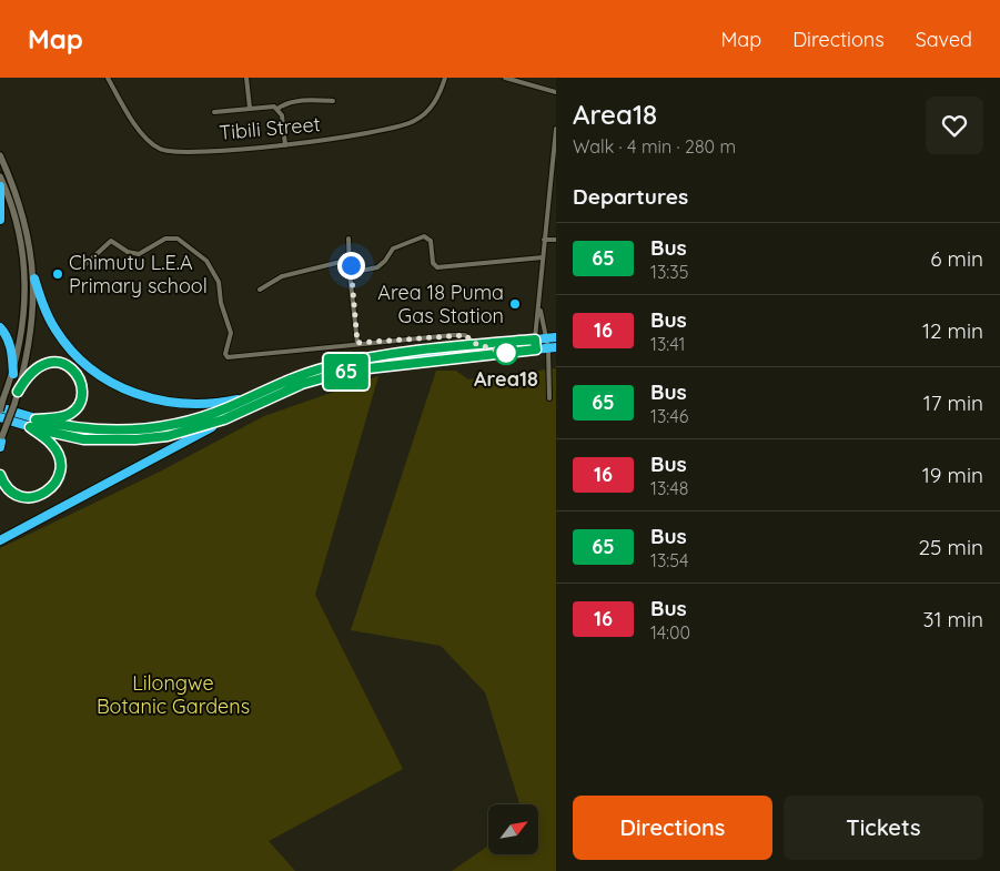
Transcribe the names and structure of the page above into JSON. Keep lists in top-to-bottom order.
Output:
{
  "streets": {
    "street": ["Tibili Street"]
  },
  "parks": ["Lilongwe Botanic Gardens"],
  "places": ["Chimutu L.E.A Primary school", "Area 18 Puma Gas Station", "Area18"],
  "lines": ["bus line 65"],
  "north": "top right",
  "page": {
    "header": "Map",
    "nav": ["Map", "Directions", "Saved"],
    "on_map": "65",
    "heading": [
      ["Area18", "Walk · 4 min · 280 m"],
      "Departures"
    ],
    "list": [
      {
        "mark": "65",
        "name": "Bus",
        "note": "13:35",
        "value": "6 min"
      },
      {
        "mark": "16",
        "name": "Bus",
        "note": "13:41",
        "value": "12 min"
      },
      {
        "mark": "65",
        "name": "Bus",
        "note": "13:46",
        "value": "17 min"
      },
      {
        "mark": "16",
        "name": "Bus",
        "note": "13:48",
        "value": "19 min"
      },
      {
        "mark": "65",
        "name": "Bus",
        "note": "13:54",
        "value": "25 min"
      },
      {
        "mark": "16",
        "name": "Bus",
        "note": "14:00",
        "value": "31 min"
      }
    ],
    "buttons": ["Directions", "Tickets"]
  }
}
